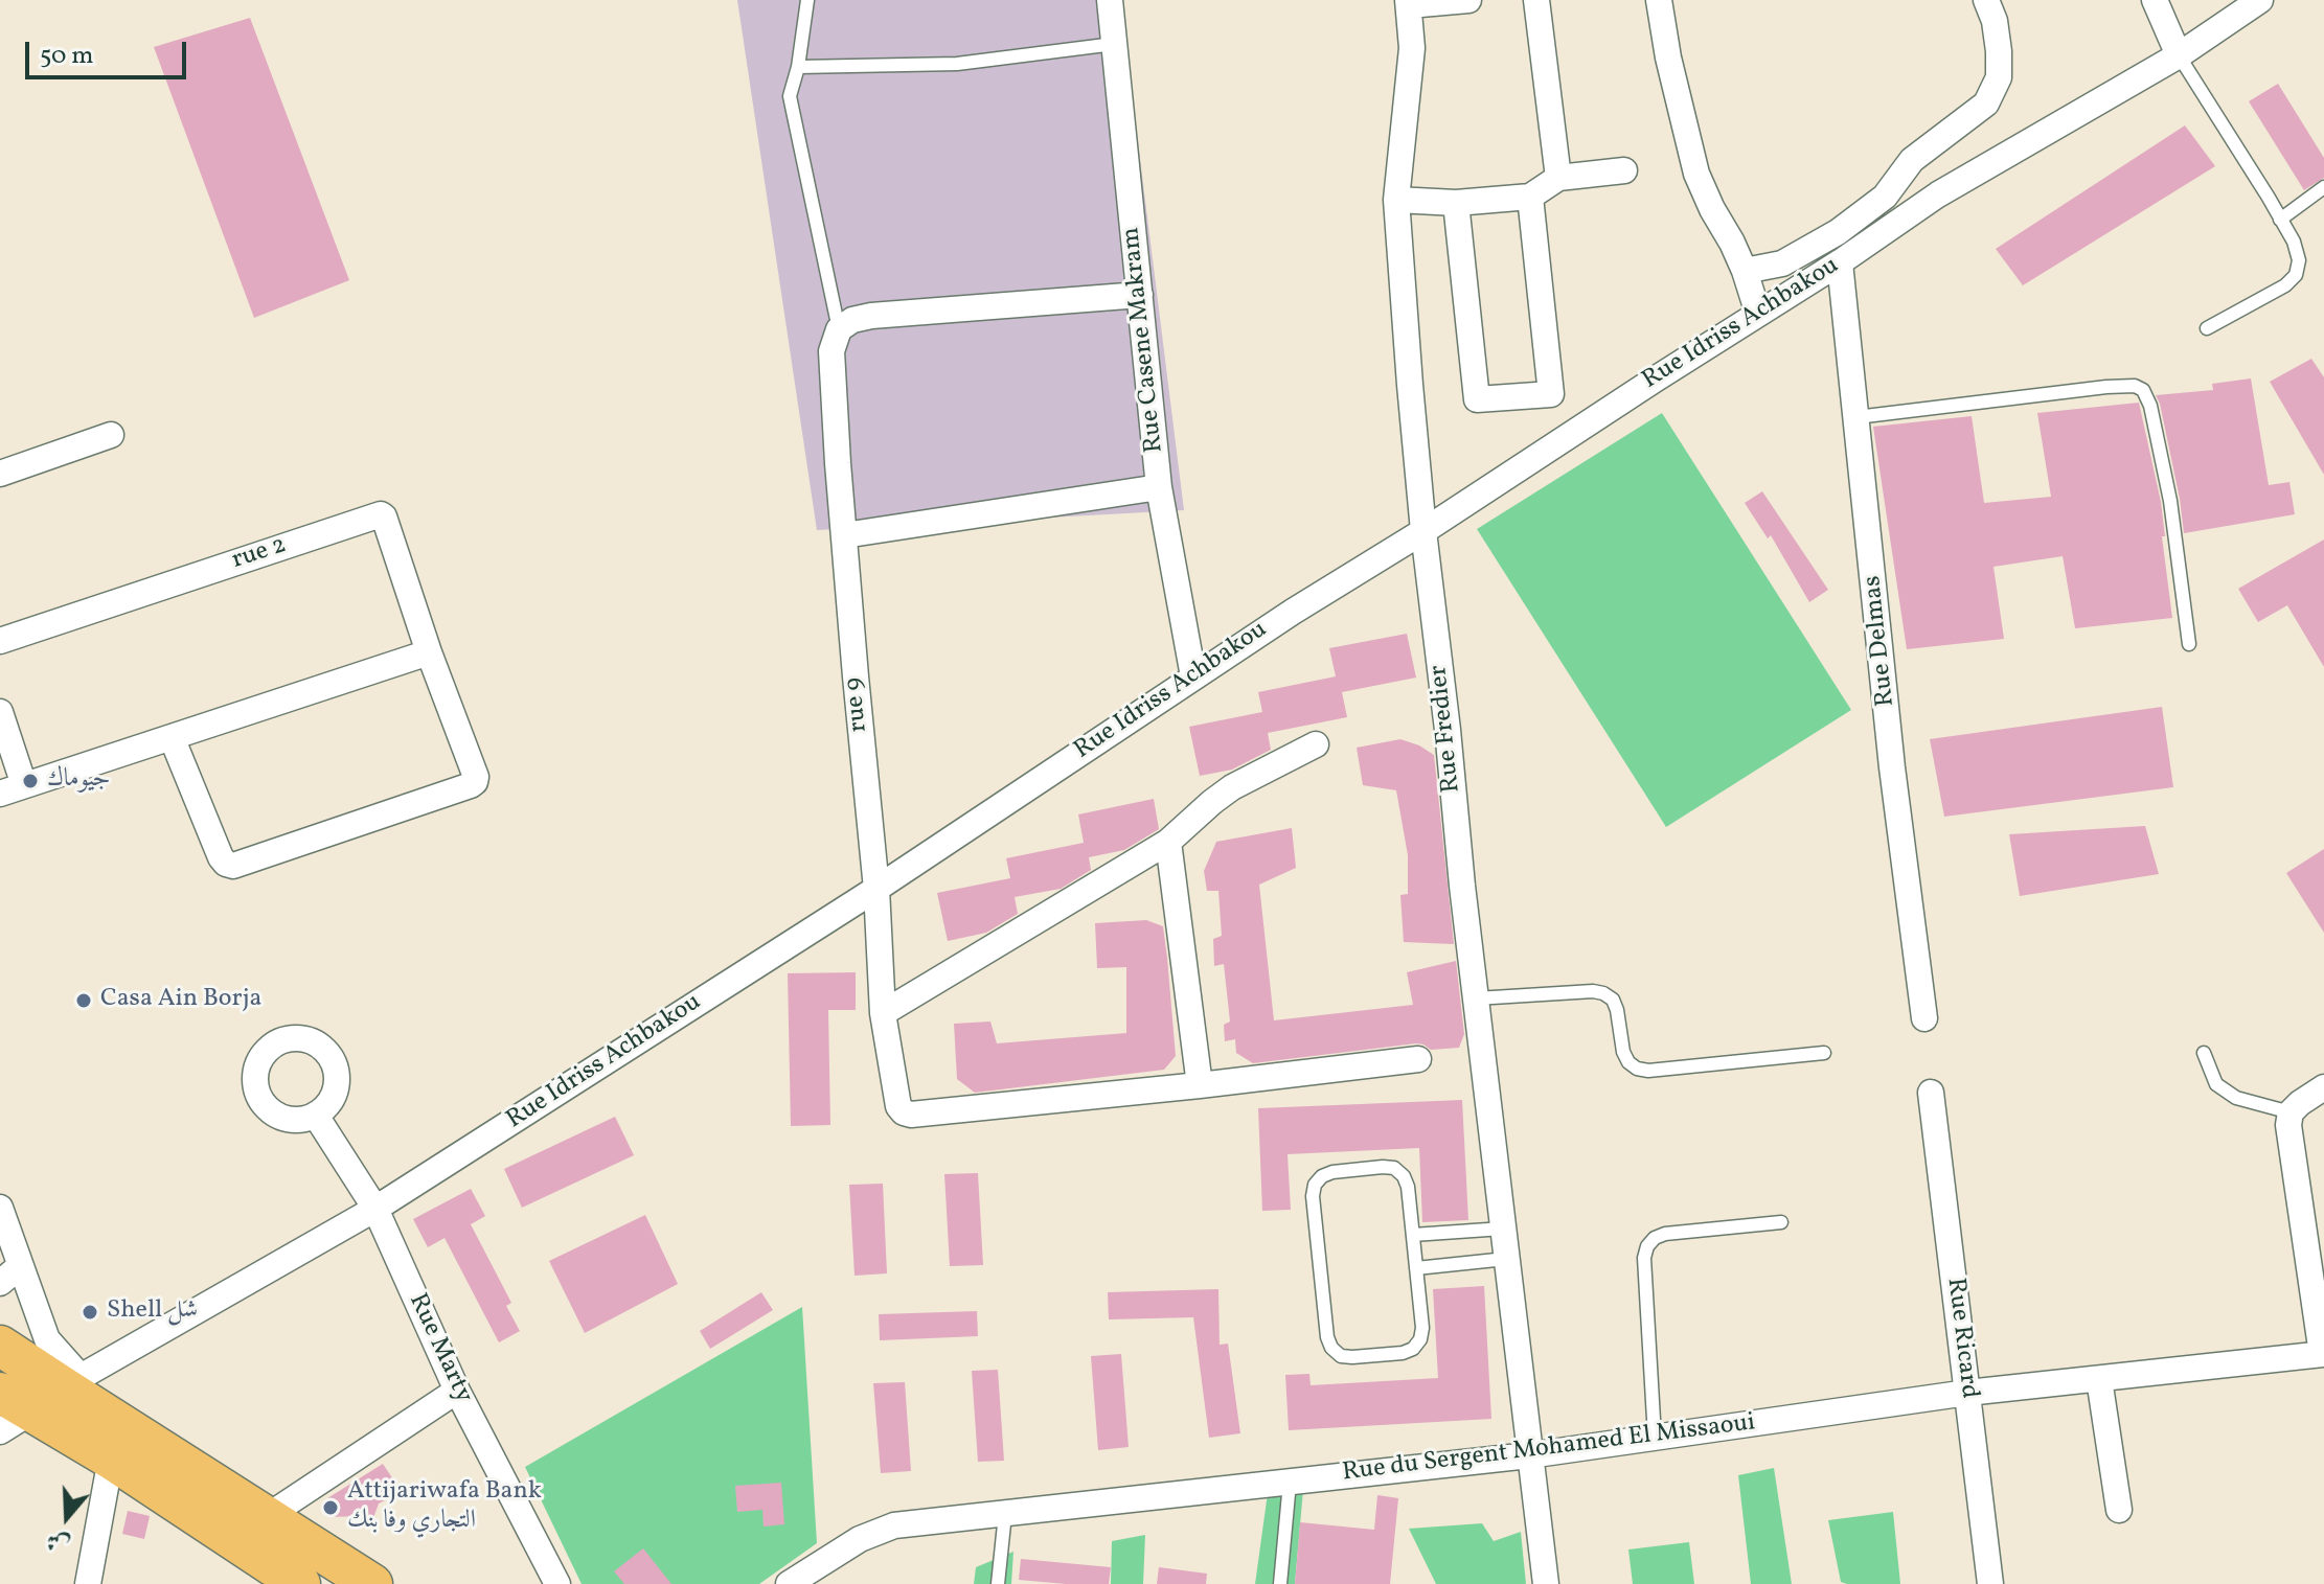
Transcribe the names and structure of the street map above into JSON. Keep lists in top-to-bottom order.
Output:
{
  "streets": {
    "street": [
      "Rue Idriss Achbakou",
      "Rue Casene Makram",
      "rue 2",
      "Rue Delmas",
      "rue 9",
      "Rue Fredier",
      "Rue Ricard",
      "Rue Marty",
      "Rue du Sergent Mohamed El Missaoui"
    ]
  },
  "crossings": [
    ["Rue Idriss Achbakou", "Rue Casene Makram"],
    ["Rue Idriss Achbakou", "Rue Delmas"],
    ["Rue Idriss Achbakou", "rue 9"],
    ["Rue Idriss Achbakou", "Rue Fredier"],
    ["Rue Idriss Achbakou", "Rue Marty"],
    ["Rue Fredier", "Rue du Sergent Mohamed El Missaoui"],
    ["Rue Ricard", "Rue du Sergent Mohamed El Missaoui"]
  ],
  "places": [
    "جيوماك",
    "Casa Ain Borja",
    "Shell شل",
    "Attijariwafa Bank التجاري وفا بنك"
  ],
  "scale_bar": "50 m",
  "north": "bottom"
}
